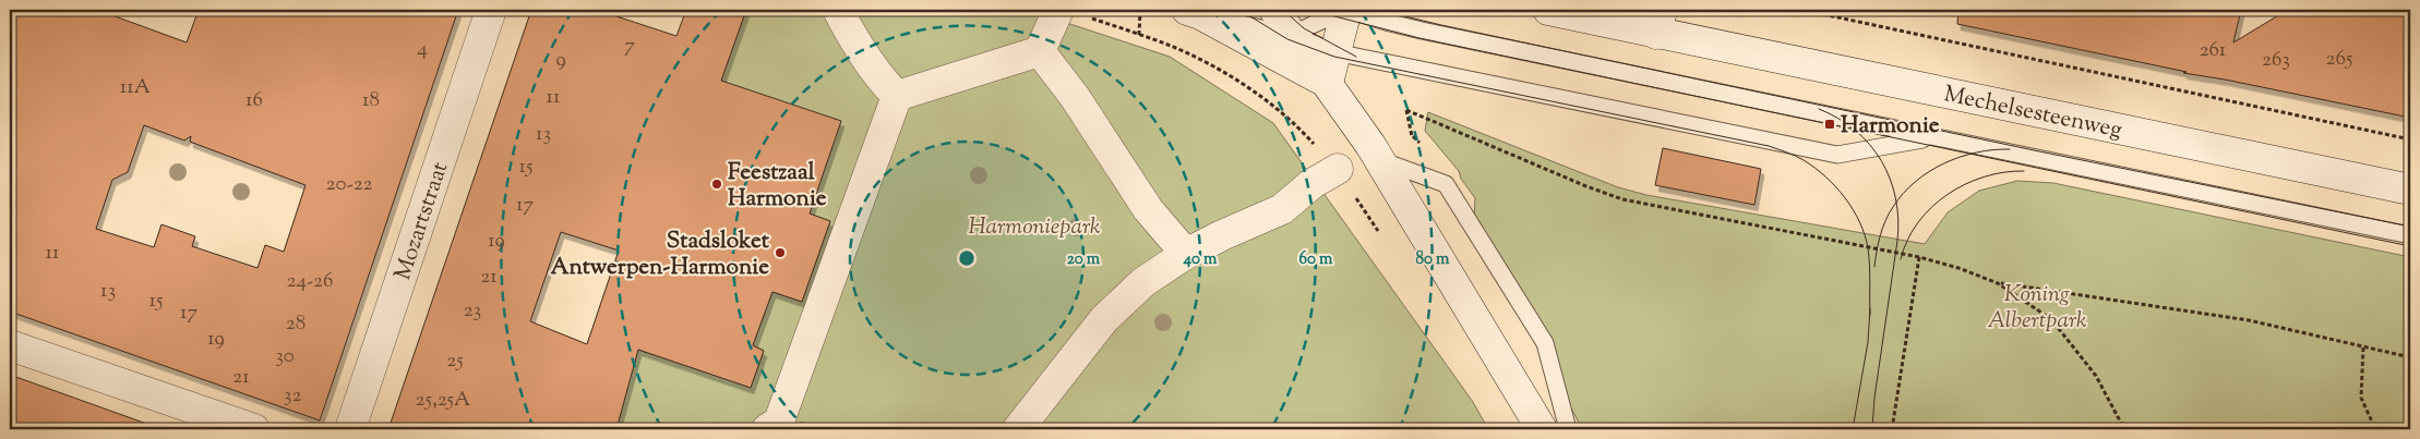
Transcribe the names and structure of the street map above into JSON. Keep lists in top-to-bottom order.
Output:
{
  "streets": {
    "street": ["Mechelsesteenweg", "Mozartstraat"]
  },
  "parks": ["Harmoniepark", "Koning Albertpark"],
  "places": {
    "transit": ["Harmonie"],
    "other": ["Feestzaal Harmonie", "Stadsloket Antwerpen-Harmonie"]
  },
  "house_numbers": [
    "7",
    "4",
    "261",
    "265",
    "9",
    "263",
    "11A",
    "11",
    "16",
    "18",
    "13",
    "15",
    "20-22",
    "17",
    "19",
    "11",
    "21",
    "24-26",
    "13",
    "15",
    "23",
    "17",
    "28",
    "19",
    "30",
    "25",
    "21",
    "32",
    "25,25A"
  ],
  "rings": [
    "20 m",
    "40 m",
    "60 m",
    "80 m"
  ]
}
